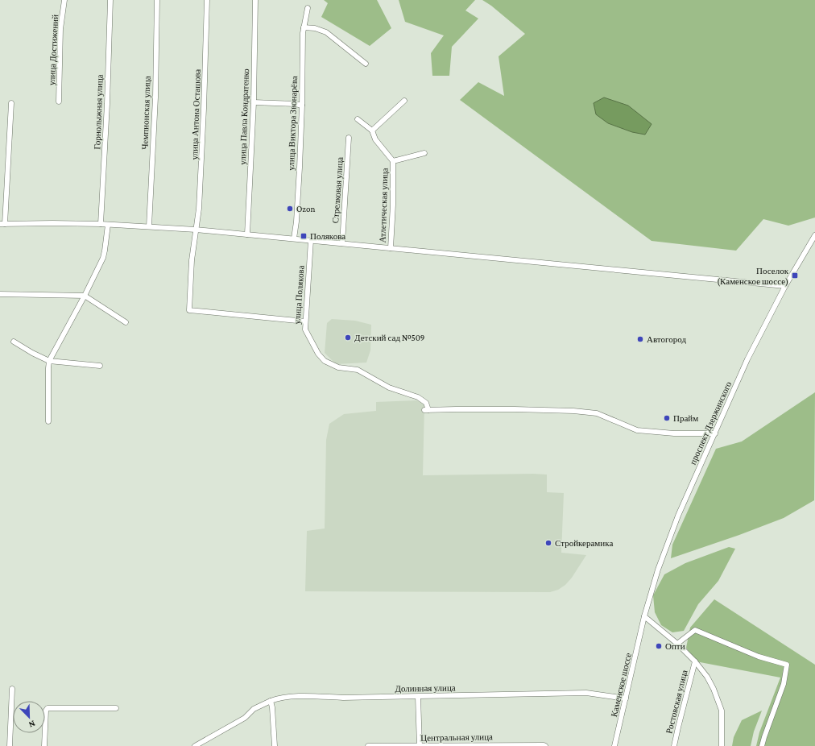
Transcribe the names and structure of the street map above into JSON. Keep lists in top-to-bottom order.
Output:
{
  "streets": {
    "street": [
      "улица Достижений",
      "Горнолыжная улица",
      "Чемпионская улица",
      "улица Антона Осташова",
      "улица Павла Кондратенко",
      "улица Виктора Звонарёва",
      "Стрелковая улица",
      "Атлетическая улица",
      "улица Полякова",
      "проспект Дзержинского",
      "Каменское шоссе",
      "Долинная улица",
      "Ростовская улица",
      "Центральная улица"
    ]
  },
  "crossings": [
    ["улица Антона Осташова", "улица Полякова"],
    ["улица Полякова", "проспект Дзержинского"],
    ["проспект Дзержинского", "Каменское шоссе"],
    ["Каменское шоссе", "Долинная улица"]
  ],
  "places": {
    "other": [
      "Ozon",
      "Детский сад №509",
      "Автогород",
      "Прайм",
      "Стройкерамика",
      "Опти"
    ],
    "transit": ["Полякова", "Поселок (Каменское шоссе)"]
  },
  "north": "bottom right"
}
